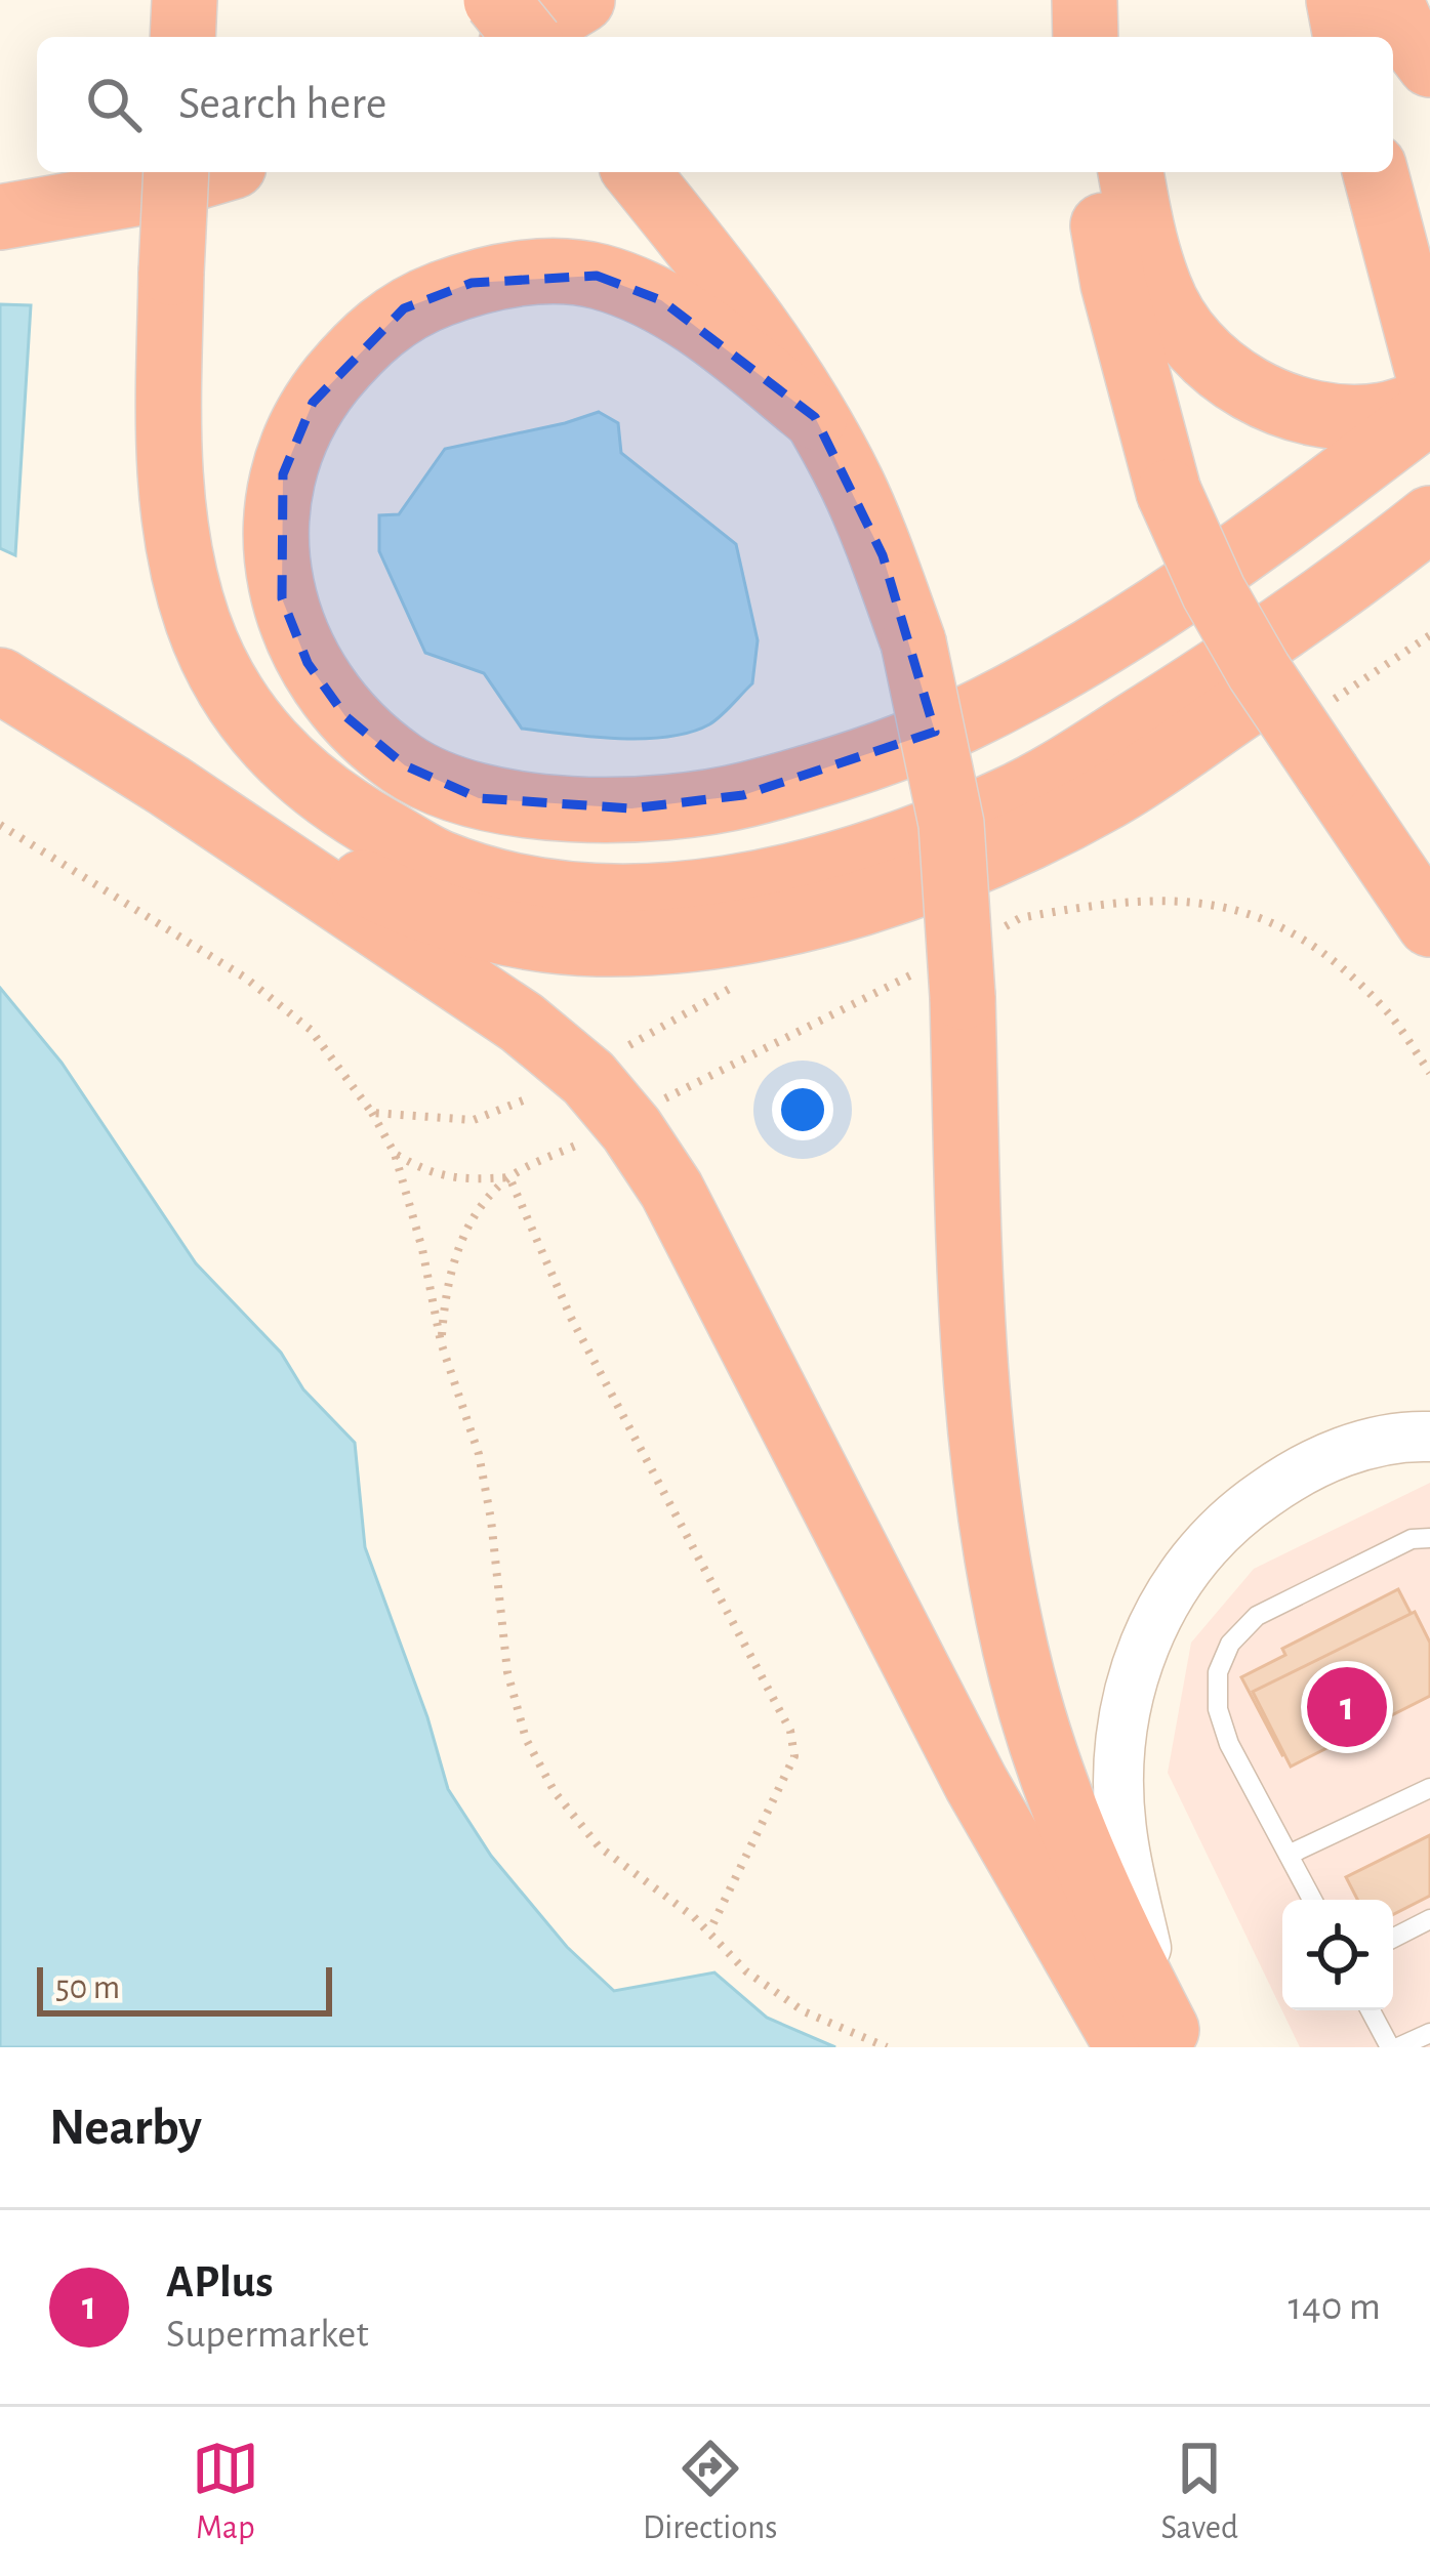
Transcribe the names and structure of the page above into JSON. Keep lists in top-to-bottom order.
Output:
{
  "scale_bar": "50 m",
  "page": {
    "search": "Search here",
    "pins": "1",
    "scale": "50 m",
    "heading": "Nearby",
    "list": [
      {
        "mark": "1",
        "name": "APlus",
        "note": "Supermarket",
        "value": "140 m"
      }
    ],
    "nav": ["Map", "Directions", "Saved"]
  }
}
